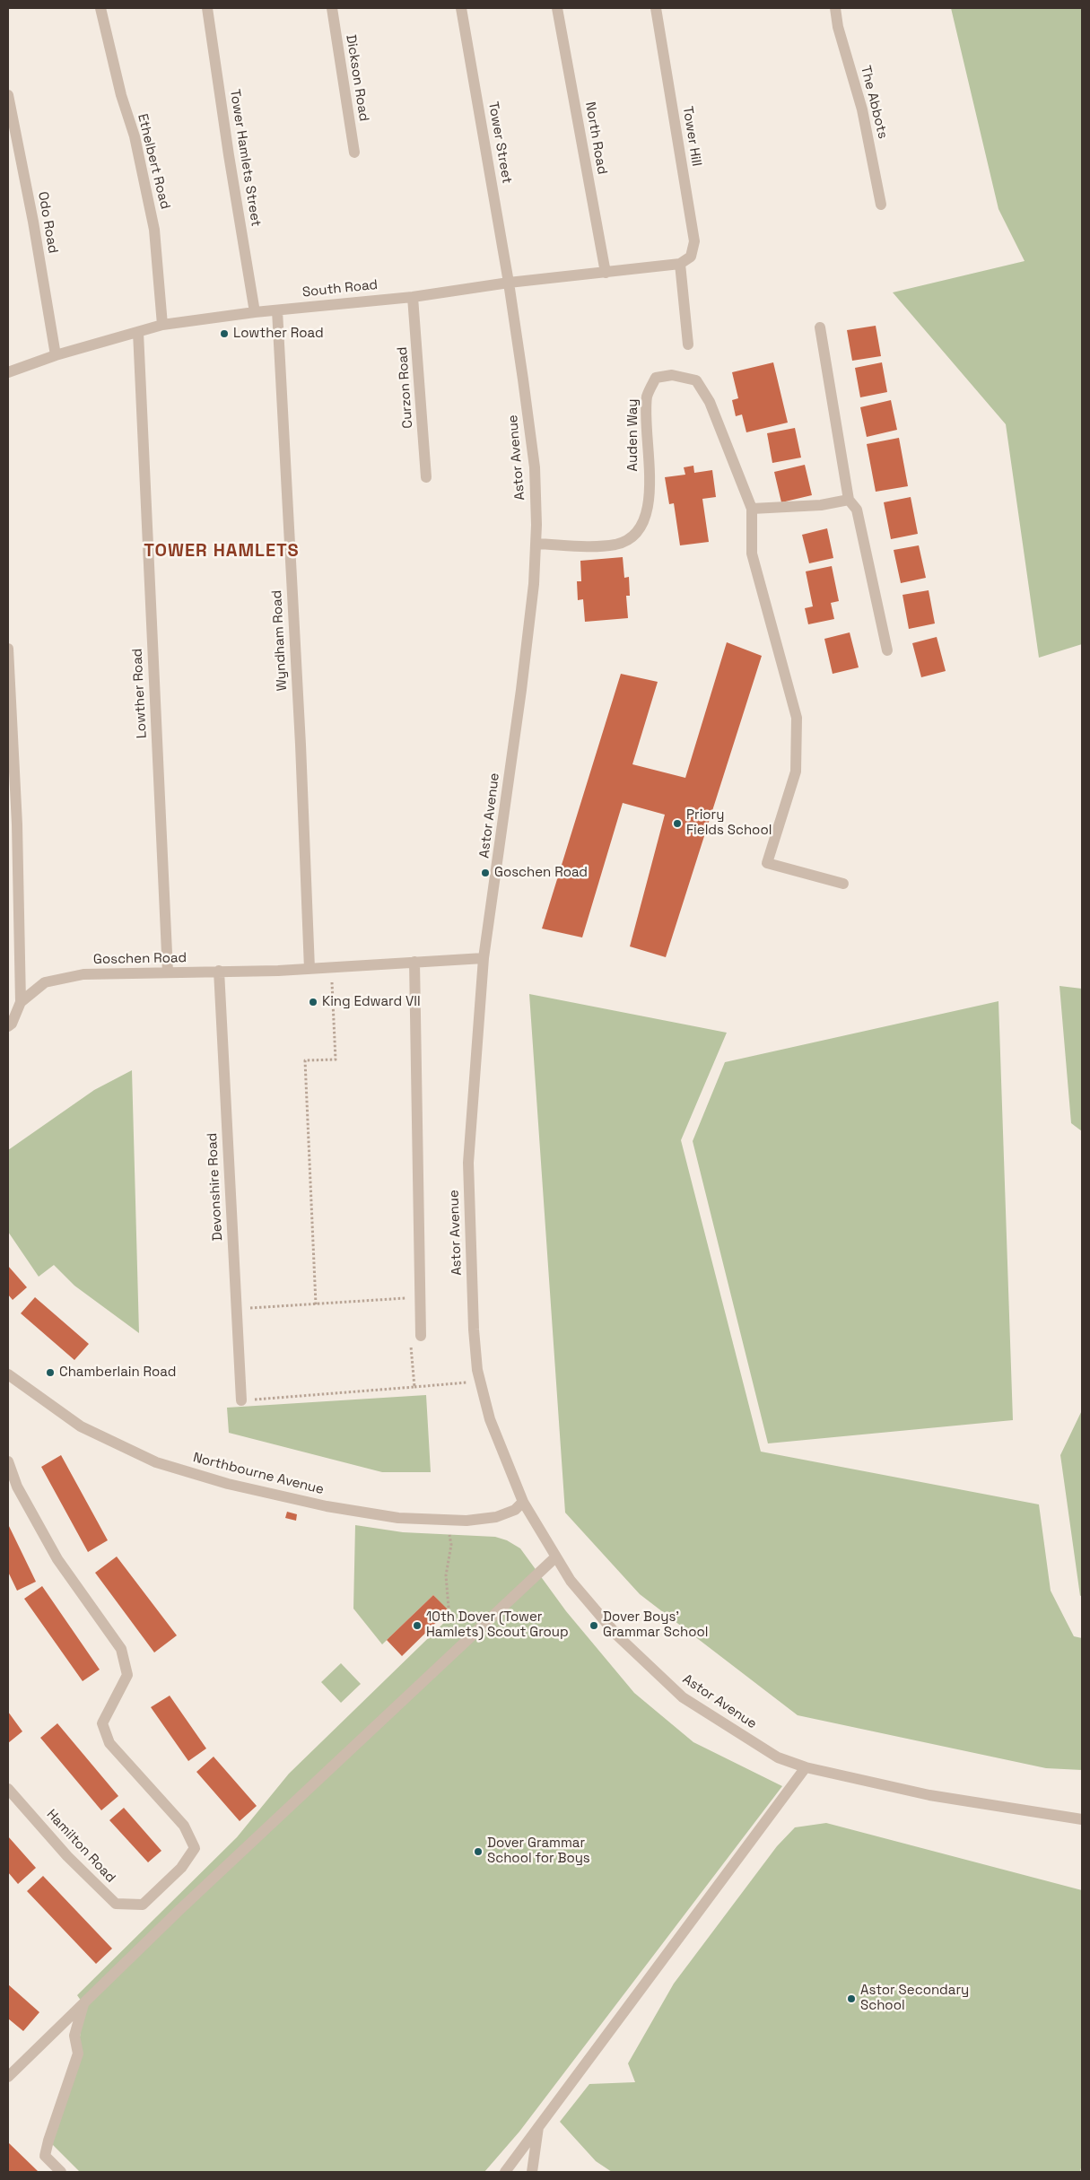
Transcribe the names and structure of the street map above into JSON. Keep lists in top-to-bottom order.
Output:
{
  "streets": {
    "street": [
      "Dickson Road",
      "The Abbots",
      "Tower Hill",
      "North Road",
      "Tower Street",
      "Tower Hamlets Street",
      "Ethelbert Road",
      "Odo Road",
      "South Road",
      "Curzon Road",
      "Auden Way",
      "Astor Avenue",
      "Wyndham Road",
      "Lowther Road",
      "Goschen Road",
      "Devonshire Road",
      "Northbourne Avenue",
      "Hamilton Road"
    ]
  },
  "crossings": [
    ["Tower Hill", "South Road"],
    ["North Road", "South Road"],
    ["Tower Street", "South Road"],
    ["Tower Street", "Astor Avenue"],
    ["Tower Hamlets Street", "South Road"],
    ["Ethelbert Road", "South Road"],
    ["Odo Road", "South Road"],
    ["South Road", "Curzon Road"],
    ["South Road", "Astor Avenue"],
    ["South Road", "Wyndham Road"],
    ["South Road", "Lowther Road"],
    ["Auden Way", "Astor Avenue"],
    ["Astor Avenue", "Goschen Road"],
    ["Astor Avenue", "Northbourne Avenue"],
    ["Wyndham Road", "Goschen Road"],
    ["Lowther Road", "Goschen Road"],
    ["Goschen Road", "Devonshire Road"]
  ],
  "districts": ["TOWER HAMLETS"],
  "places": [
    "Lowther Road",
    "Priory Fields School",
    "Goschen Road",
    "King Edward VII",
    "Chamberlain Road",
    "10th Dover (Tower Hamlets) Scout Group",
    "Dover Boys' Grammar School",
    "Dover Grammar School for Boys",
    "Astor Secondary School"
  ]
}
